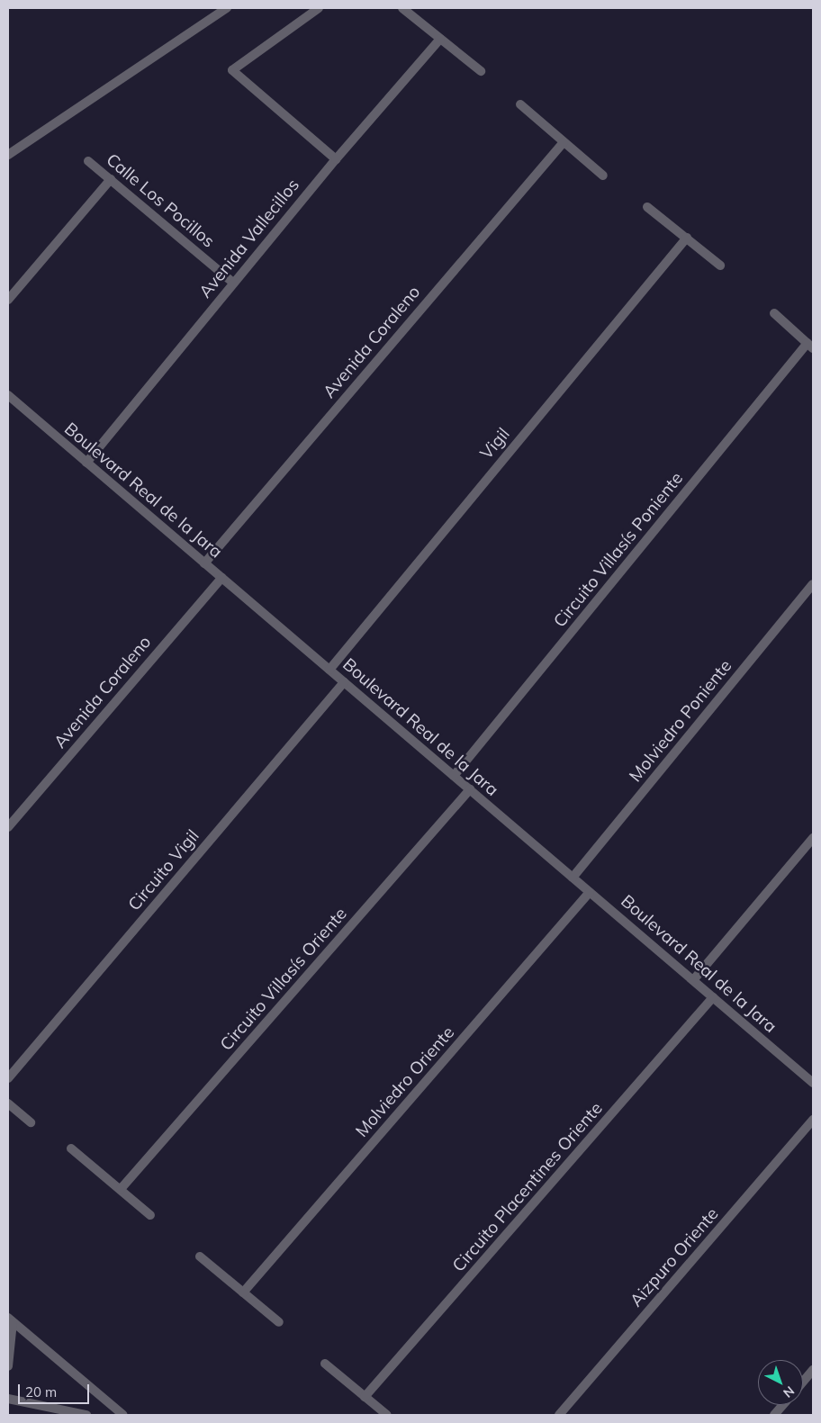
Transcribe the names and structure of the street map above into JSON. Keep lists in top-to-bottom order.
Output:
{
  "streets": {
    "street": [
      "Calle Los Pocillos",
      "Avenida Vallecillos",
      "Avenida Coraleno",
      "Vigil",
      "Boulevard Real de la Jara",
      "Circuito Villasís Poniente",
      "Molviedro Poniente",
      "Circuito Vigil",
      "Circuito Villasís Oriente",
      "Molviedro Oriente",
      "Circuito Placentines Oriente",
      "Aizpuro Oriente"
    ]
  },
  "crossings": [
    ["Calle Los Pocillos", "Avenida Vallecillos"],
    ["Avenida Vallecillos", "Boulevard Real de la Jara"],
    ["Avenida Coraleno", "Boulevard Real de la Jara"],
    ["Vigil", "Boulevard Real de la Jara"],
    ["Boulevard Real de la Jara", "Circuito Villasís Poniente"],
    ["Boulevard Real de la Jara", "Molviedro Poniente"],
    ["Boulevard Real de la Jara", "Circuito Vigil"],
    ["Boulevard Real de la Jara", "Circuito Villasís Oriente"],
    ["Boulevard Real de la Jara", "Molviedro Oriente"],
    ["Boulevard Real de la Jara", "Circuito Placentines Oriente"]
  ],
  "scale_bar": "20 m",
  "north": "bottom right"
}
